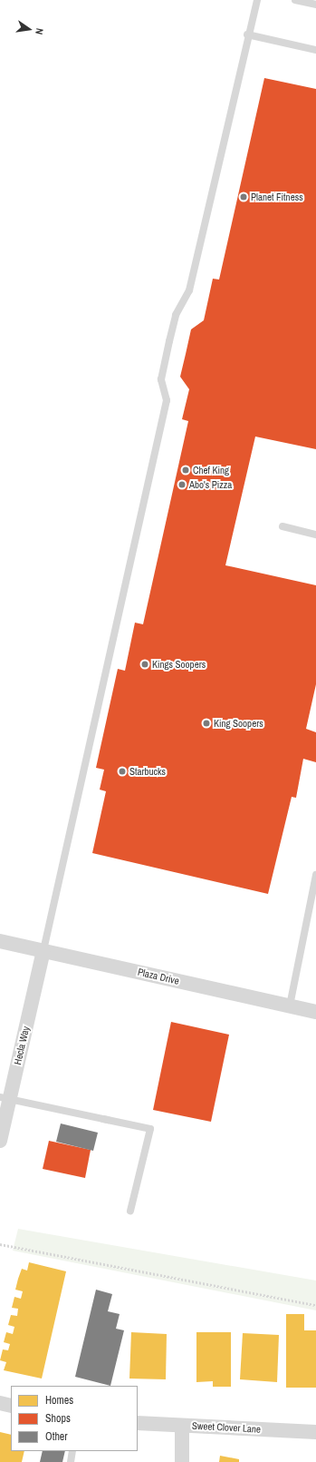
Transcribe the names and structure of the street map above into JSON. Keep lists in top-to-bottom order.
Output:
{
  "streets": {
    "street": ["Plaza Drive", "Hecla Way", "Sweet Clover Lane"]
  },
  "crossings": [
    ["Plaza Drive", "Hecla Way"]
  ],
  "places": [
    "Planet Fitness",
    "Chef King",
    "Abo's Pizza",
    "Kings Soopers",
    "King Soopers",
    "Starbucks"
  ],
  "legend": ["Homes", "Shops", "Other"],
  "north": "right"
}
